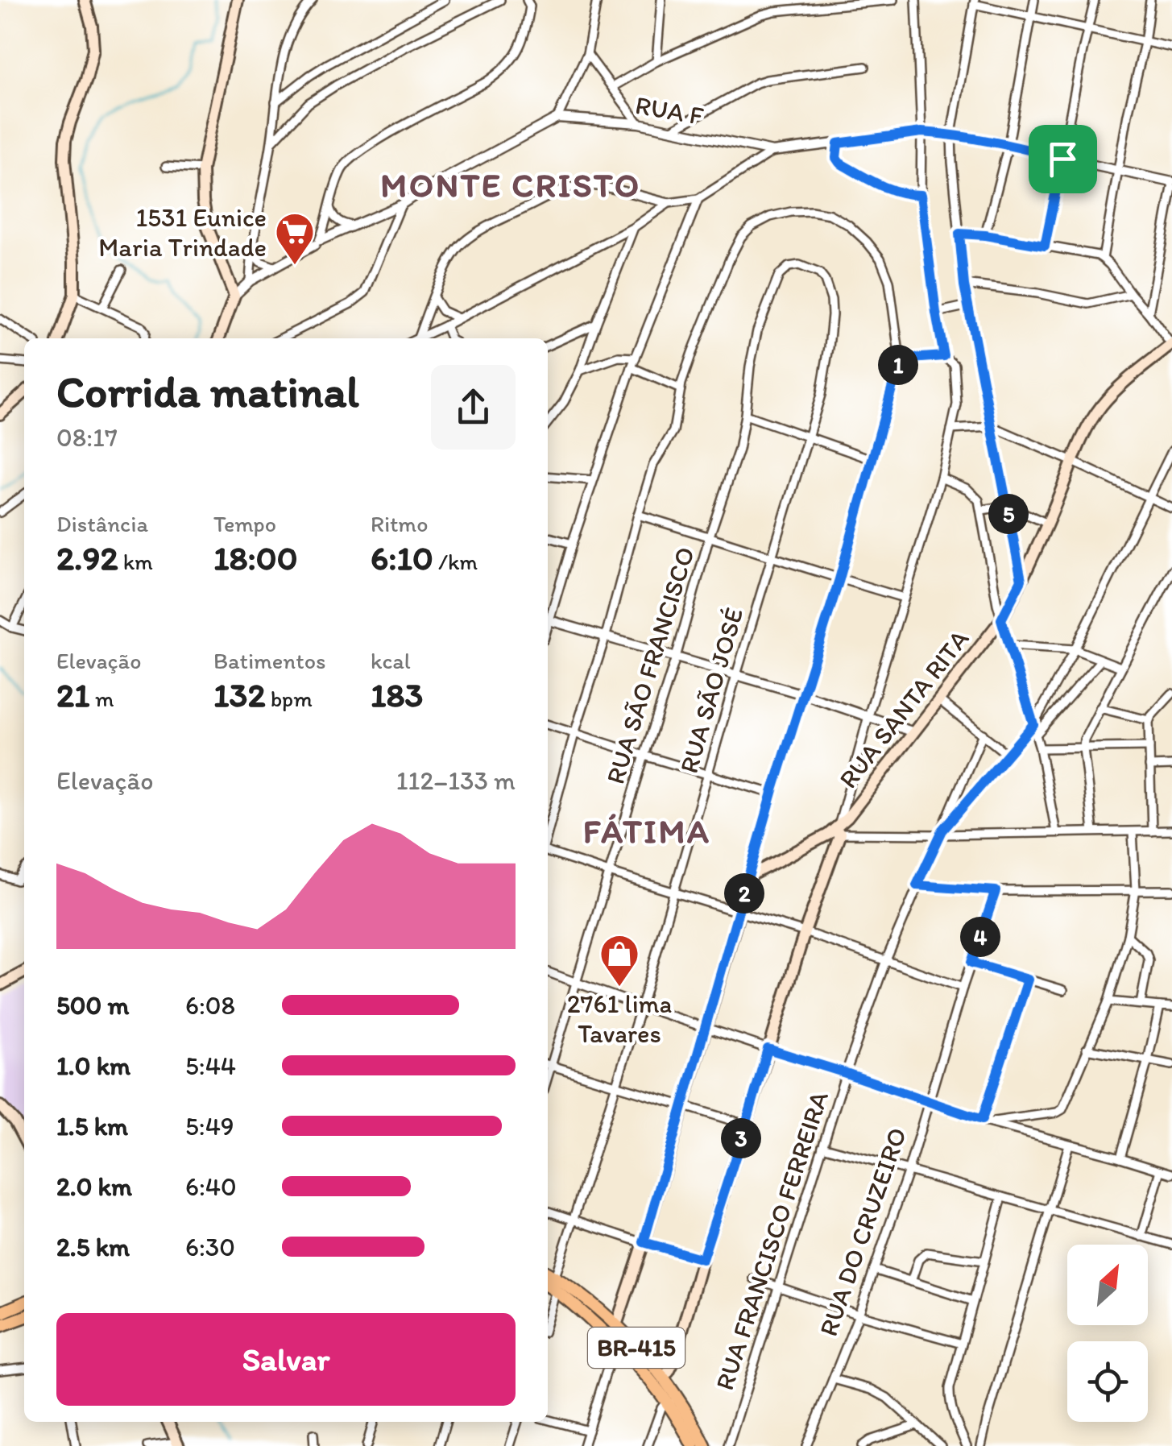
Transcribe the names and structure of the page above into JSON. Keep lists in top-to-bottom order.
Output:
{
  "streets": {
    "main road": ["RUA SANTA RITA", "BR-415"],
    "street": [
      "RUA F",
      "RUA SÃO FRANCISCO",
      "RUA SÃO JOSÉ",
      "RUA DO CRUZEIRO",
      "RUA FRANCISCO FERREIRA"
    ]
  },
  "crossings": [
    ["RUA SÃO FRANCISCO", "RUA SÃO JOSÉ"],
    ["RUA SÃO JOSÉ", "BR-415"]
  ],
  "districts": ["MONTE CRISTO", "FÁTIMA"],
  "places": {
    "supermarket": ["1531 Eunice Maria Trindade"],
    "shop": ["2761 lima Tavares"]
  },
  "north": "top right",
  "page": {
    "heading": ["Corrida matinal", "08:17"],
    "pins": [
      "1",
      "5",
      "2",
      "4",
      "3"
    ],
    "stats": [
      ["Distância", "2.92 km"],
      ["Tempo", "18:00"],
      ["Ritmo", "6:10 /km"],
      ["Elevação", "21 m"],
      ["Batimentos", "132 bpm"],
      ["kcal", "183"]
    ],
    "chart": ["Elevação", "112–133 m"],
    "list": [
      {
        "name": "500 m",
        "note": "6:08"
      },
      {
        "name": "1.0 km",
        "note": "5:44"
      },
      {
        "name": "1.5 km",
        "note": "5:49"
      },
      {
        "name": "2.0 km",
        "note": "6:40"
      },
      {
        "name": "2.5 km",
        "note": "6:30"
      }
    ],
    "buttons": "Salvar"
  }
}
